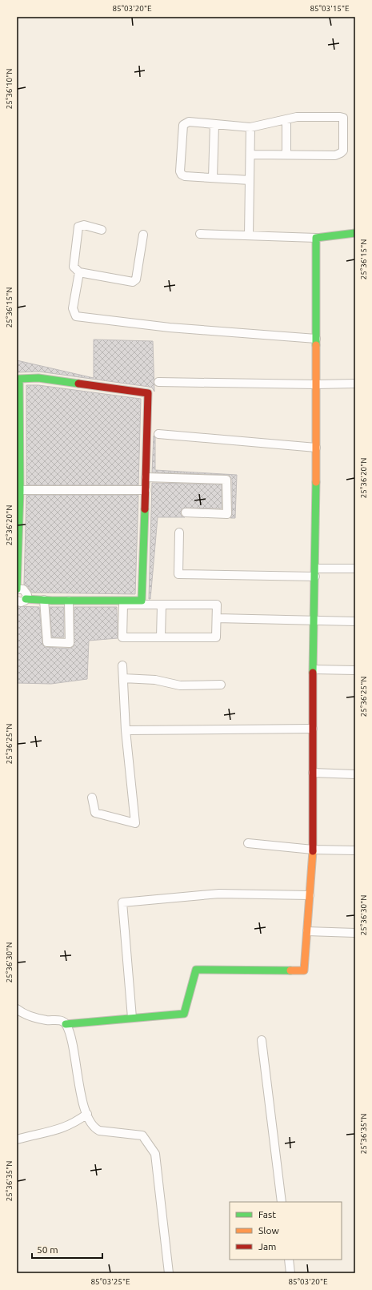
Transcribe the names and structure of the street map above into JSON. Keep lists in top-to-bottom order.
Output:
{
  "legend": ["Fast", "Slow", "Jam"],
  "scale_bar": "50 m",
  "coordinates": [
    "85°03'20\"E",
    "85°03'15\"E",
    "25°36'10\"N",
    "25°36'15\"N",
    "25°36'20\"N",
    "25°36'25\"N",
    "25°36'30\"N",
    "25°36'35\"N",
    "85°03'25\"E"
  ]
}
